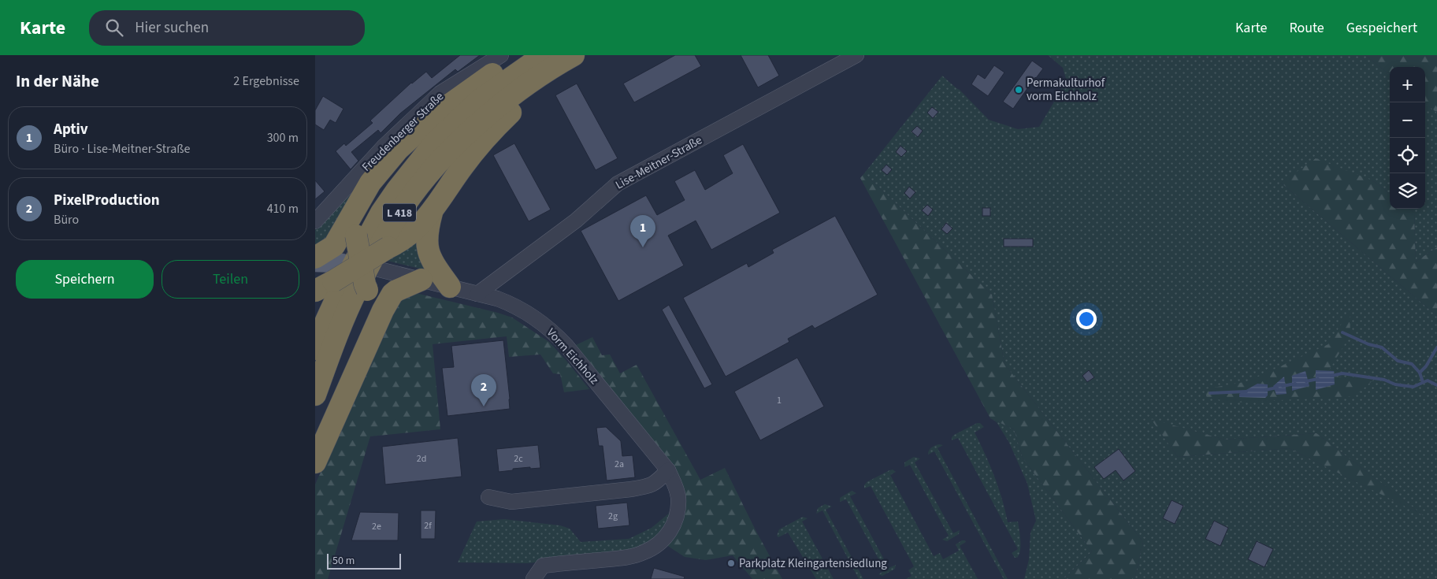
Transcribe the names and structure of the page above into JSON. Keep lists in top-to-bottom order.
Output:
{
  "streets": {
    "highway": ["L 418"],
    "street": ["Freudenberger Straße", "Lise-Meitner-Straße", "Vorm Eichholz"]
  },
  "crossings": [
    ["Lise-Meitner-Straße", "Vorm Eichholz"]
  ],
  "places": ["Permakulturhof vorm Eichholz", "Parkplatz Kleingartensiedlung"],
  "house_numbers": [
    "1",
    "2d",
    "2c",
    "2a",
    "2g",
    "2f",
    "2e"
  ],
  "scale_bar": "50 m",
  "page": {
    "header": "Karte",
    "search": "Hier suchen",
    "nav": ["Karte", "Route", "Gespeichert"],
    "heading": ["In der Nähe", "2 Ergebnisse"],
    "map_buttons": ["+", "−"],
    "list": [
      {
        "mark": "1",
        "name": "Aptiv",
        "note": "Büro · Lise-Meitner-Straße",
        "value": "300 m"
      },
      {
        "mark": "2",
        "name": "PixelProduction",
        "note": "Büro",
        "value": "410 m"
      }
    ],
    "pins": ["1", "2"],
    "buttons": ["Speichern", "Teilen"],
    "scale": "50 m"
  }
}
